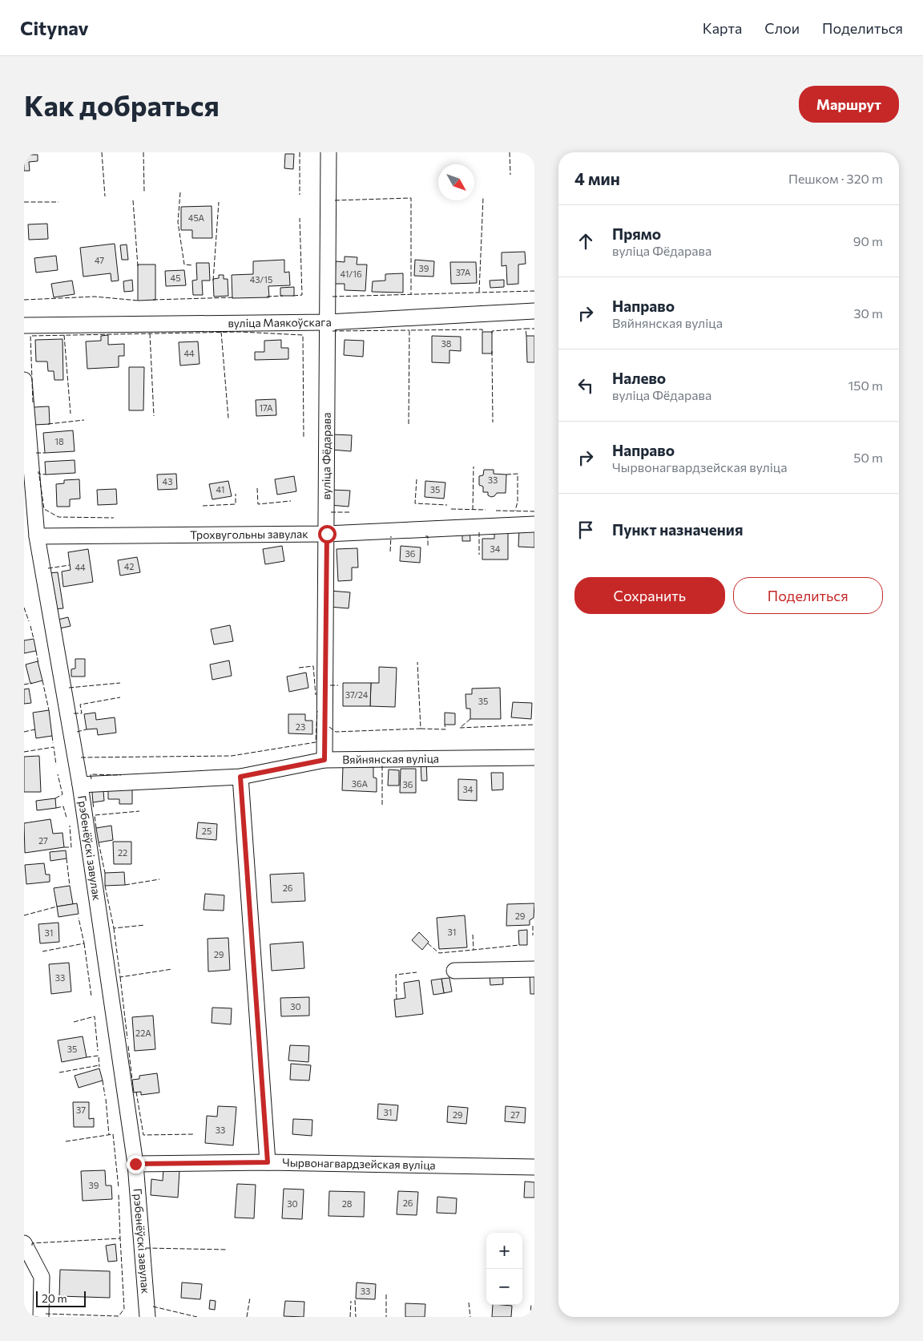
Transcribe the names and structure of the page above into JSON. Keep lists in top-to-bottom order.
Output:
{
  "streets": {
    "street": [
      "вуліца Маякоўскага",
      "вуліца Фёдарава",
      "Трохвугольны завулак",
      "Вяйнянская вуліца",
      "Грэбенёўскі завулак",
      "Чырвонагвардзейская вуліца"
    ]
  },
  "crossings": [
    ["вуліца Маякоўскага", "вуліца Фёдарава"],
    ["вуліца Фёдарава", "Трохвугольны завулак"],
    ["вуліца Фёдарава", "Вяйнянская вуліца"],
    ["Трохвугольны завулак", "Грэбенёўскі завулак"],
    ["Вяйнянская вуліца", "Грэбенёўскі завулак"],
    ["Грэбенёўскі завулак", "Чырвонагвардзейская вуліца"]
  ],
  "house_numbers": [
    "45А",
    "47",
    "39",
    "37А",
    "41/16",
    "45",
    "43/15",
    "38",
    "44",
    "17А",
    "18",
    "33",
    "43",
    "41",
    "35",
    "34",
    "36",
    "42",
    "44",
    "37/24",
    "35",
    "23",
    "36А",
    "36",
    "34",
    "25",
    "27",
    "22",
    "26",
    "29",
    "31",
    "31",
    "29",
    "33",
    "30",
    "22А",
    "35",
    "37",
    "31",
    "29",
    "27",
    "33",
    "39",
    "26",
    "30",
    "28",
    "33"
  ],
  "scale_bar": "20 m",
  "north": "bottom right",
  "page": {
    "header": "Citynav",
    "nav": ["Карта", "Слои", "Поделиться"],
    "buttons": [
      "Маршрут",
      ["Сохранить", "Поделиться"]
    ],
    "title": "Как добраться",
    "heading": ["4 мин", "Пешком · 320 m"],
    "list": [
      ["Прямо", "вуліца Фёдарава", "90 m"],
      ["Направо", "Вяйнянская вуліца", "30 m"],
      ["Налево", "вуліца Фёдарава", "150 m"],
      ["Направо", "Чырвонагвардзейская вуліца", "50 m"],
      "Пункт назначения"
    ],
    "map_buttons": ["+", "−"],
    "scale": "20 m"
  }
}
